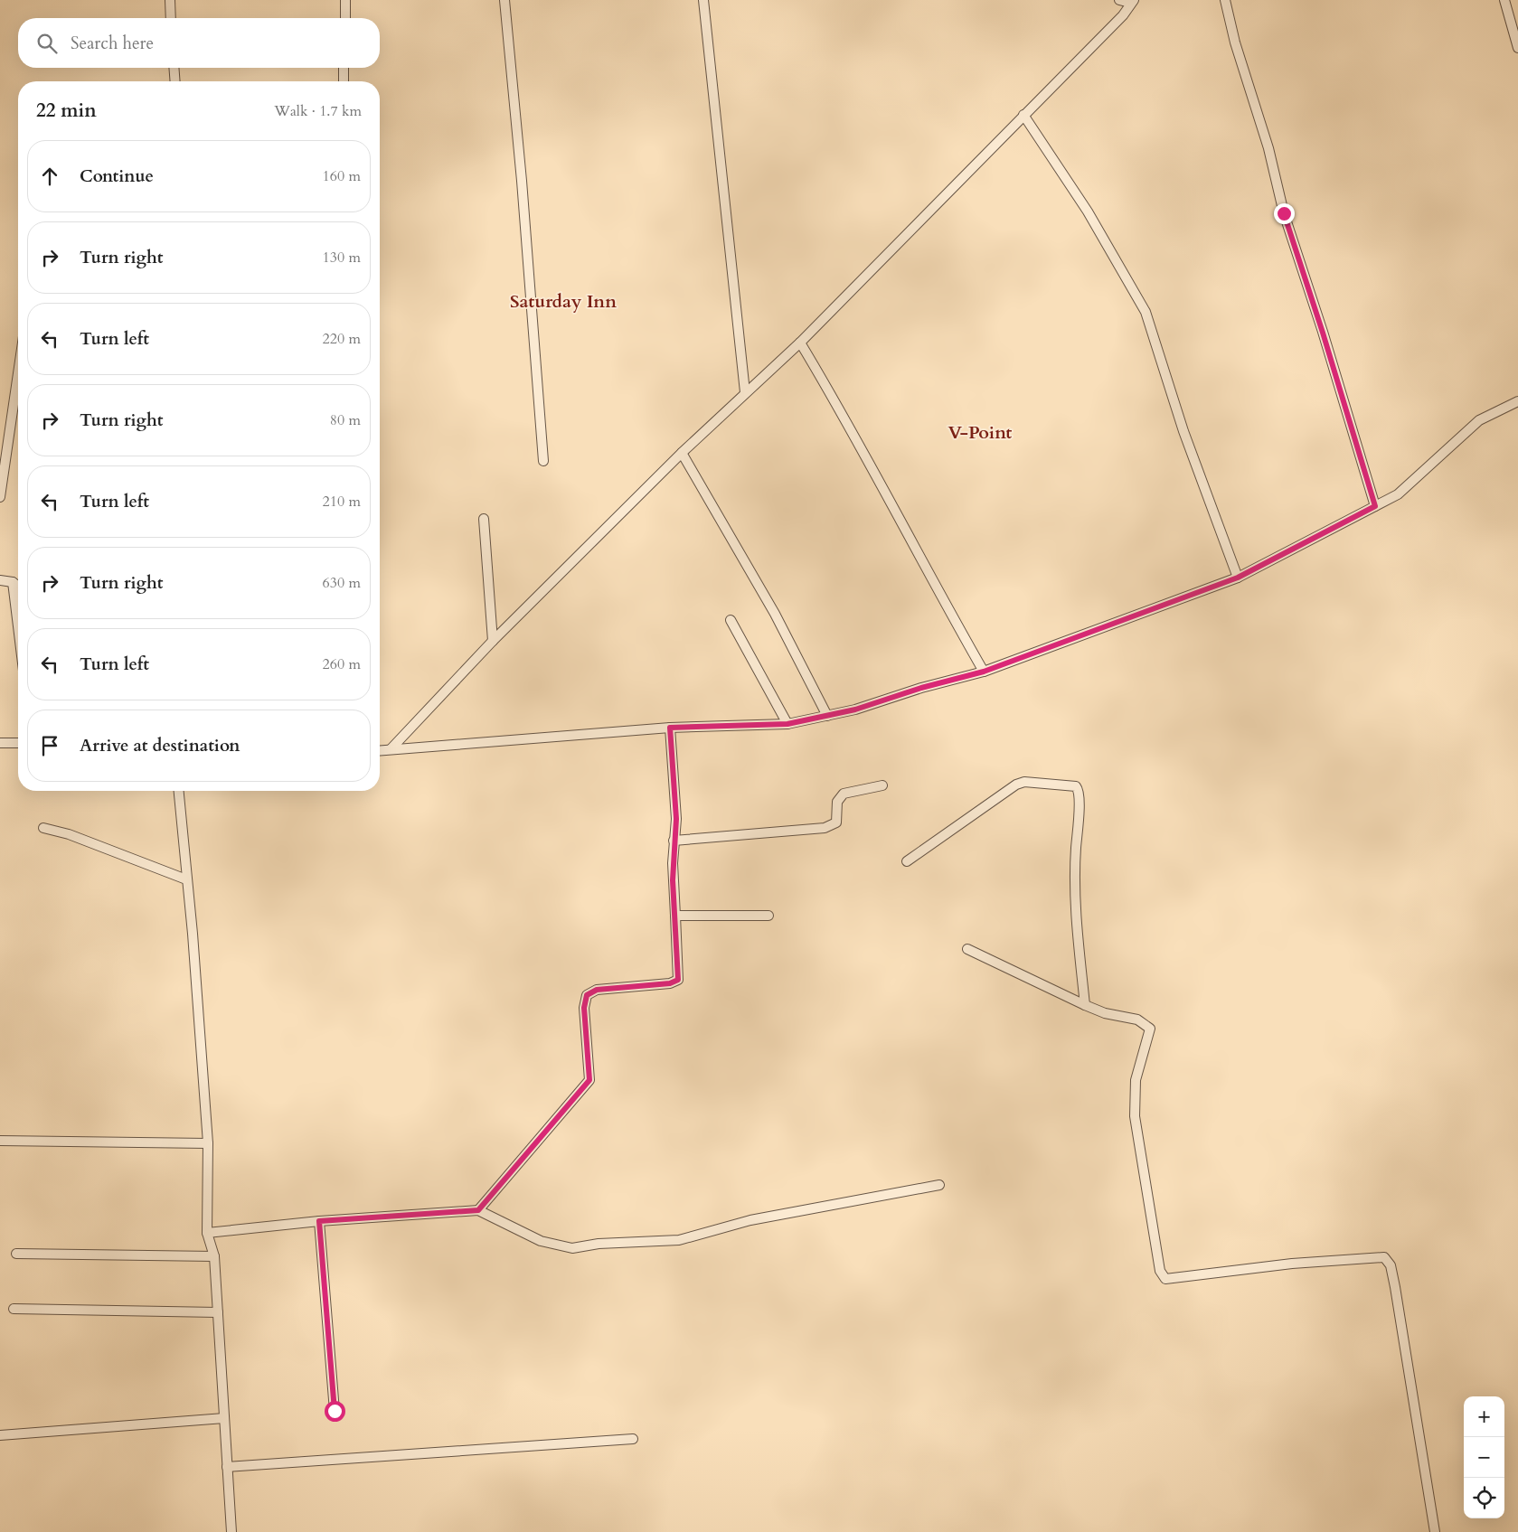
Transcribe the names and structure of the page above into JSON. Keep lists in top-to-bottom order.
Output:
{
  "districts": ["Saturday Inn", "V-Point"],
  "page": {
    "search": "Search here",
    "heading": ["22 min", "Walk · 1.7 km"],
    "list": [
      ["Continue", "160 m"],
      ["Turn right", "130 m"],
      ["Turn left", "220 m"],
      ["Turn right", "80 m"],
      ["Turn left", "210 m"],
      ["Turn right", "630 m"],
      ["Turn left", "260 m"],
      "Arrive at destination"
    ],
    "map_buttons": ["+", "−"]
  }
}
